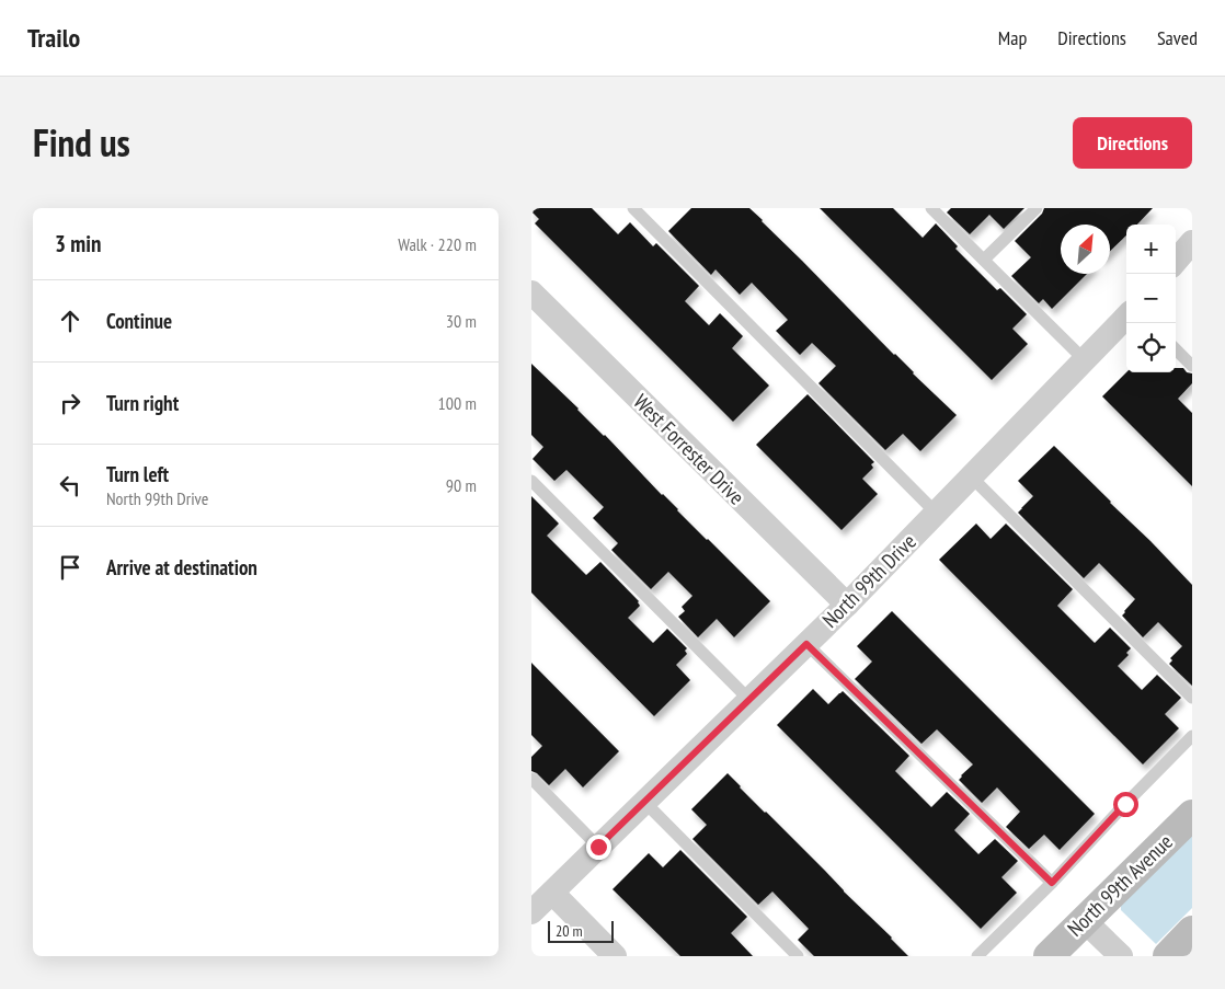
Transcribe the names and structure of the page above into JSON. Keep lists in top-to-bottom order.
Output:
{
  "streets": {
    "main road": ["North 99th Avenue"],
    "street": ["West Forrester Drive", "North 99th Drive"]
  },
  "crossings": [
    ["West Forrester Drive", "North 99th Drive"]
  ],
  "scale_bar": "20 m",
  "north": "top right",
  "page": {
    "header": "Trailo",
    "nav": ["Map", "Directions", "Saved"],
    "title": "Find us",
    "buttons": "Directions",
    "heading": ["3 min", "Walk · 220 m"],
    "map_buttons": ["+", "−"],
    "list": [
      ["Continue", "30 m"],
      ["Turn right", "100 m"],
      ["Turn left", "North 99th Drive", "90 m"],
      "Arrive at destination"
    ],
    "scale": "20 m"
  }
}
